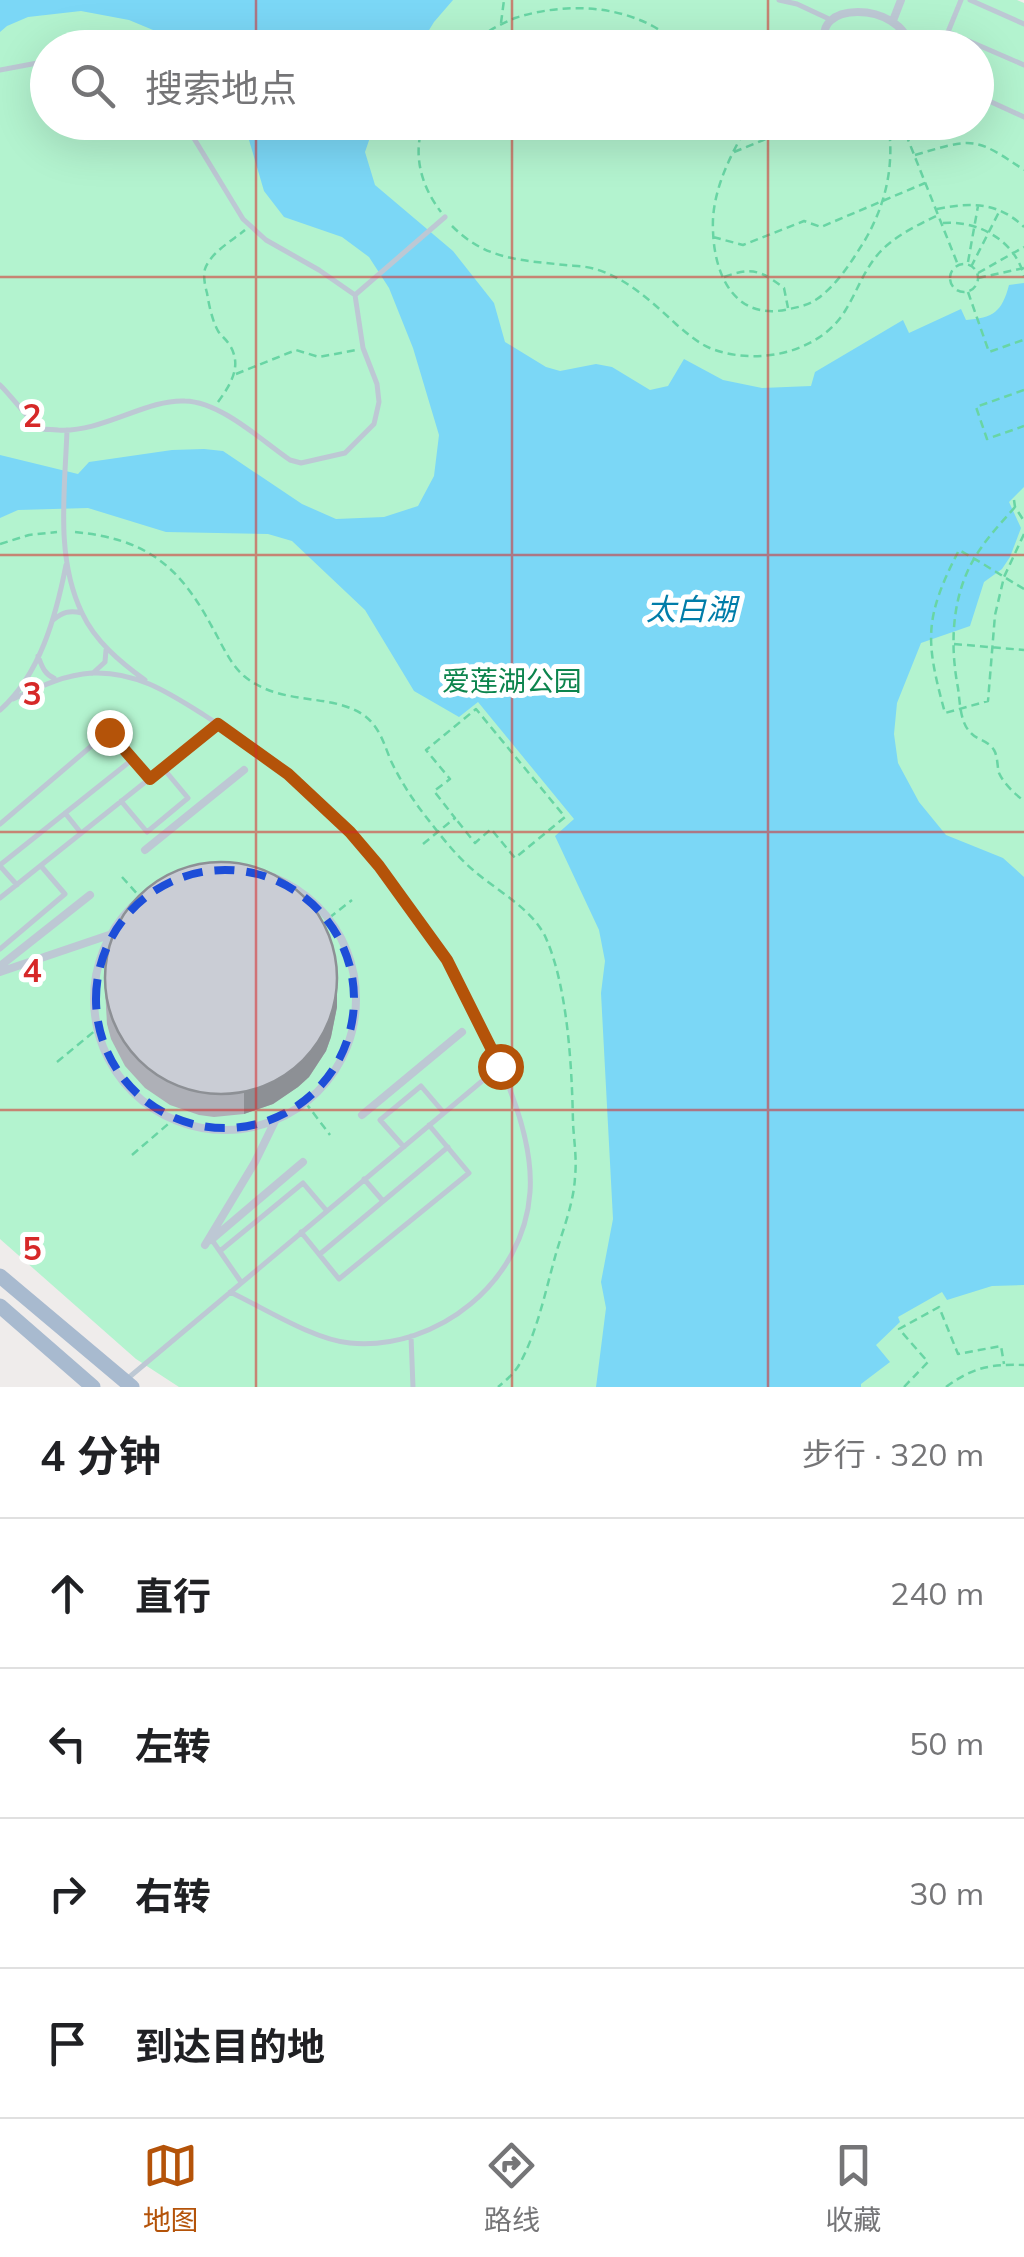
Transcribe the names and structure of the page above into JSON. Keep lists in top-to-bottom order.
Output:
{
  "water": ["太白湖"],
  "parks": ["爱莲湖公园"],
  "page": {
    "search": "搜索地点",
    "heading": ["4 分钟", "步行 · 320 m"],
    "list": [
      ["直行", "240 m"],
      ["左转", "50 m"],
      ["右转", "30 m"],
      "到达目的地"
    ],
    "nav": ["地图", "路线", "收藏"]
  },
  "grid": {
    "rows": [
      "2",
      "3",
      "4",
      "5"
    ]
  }
}
